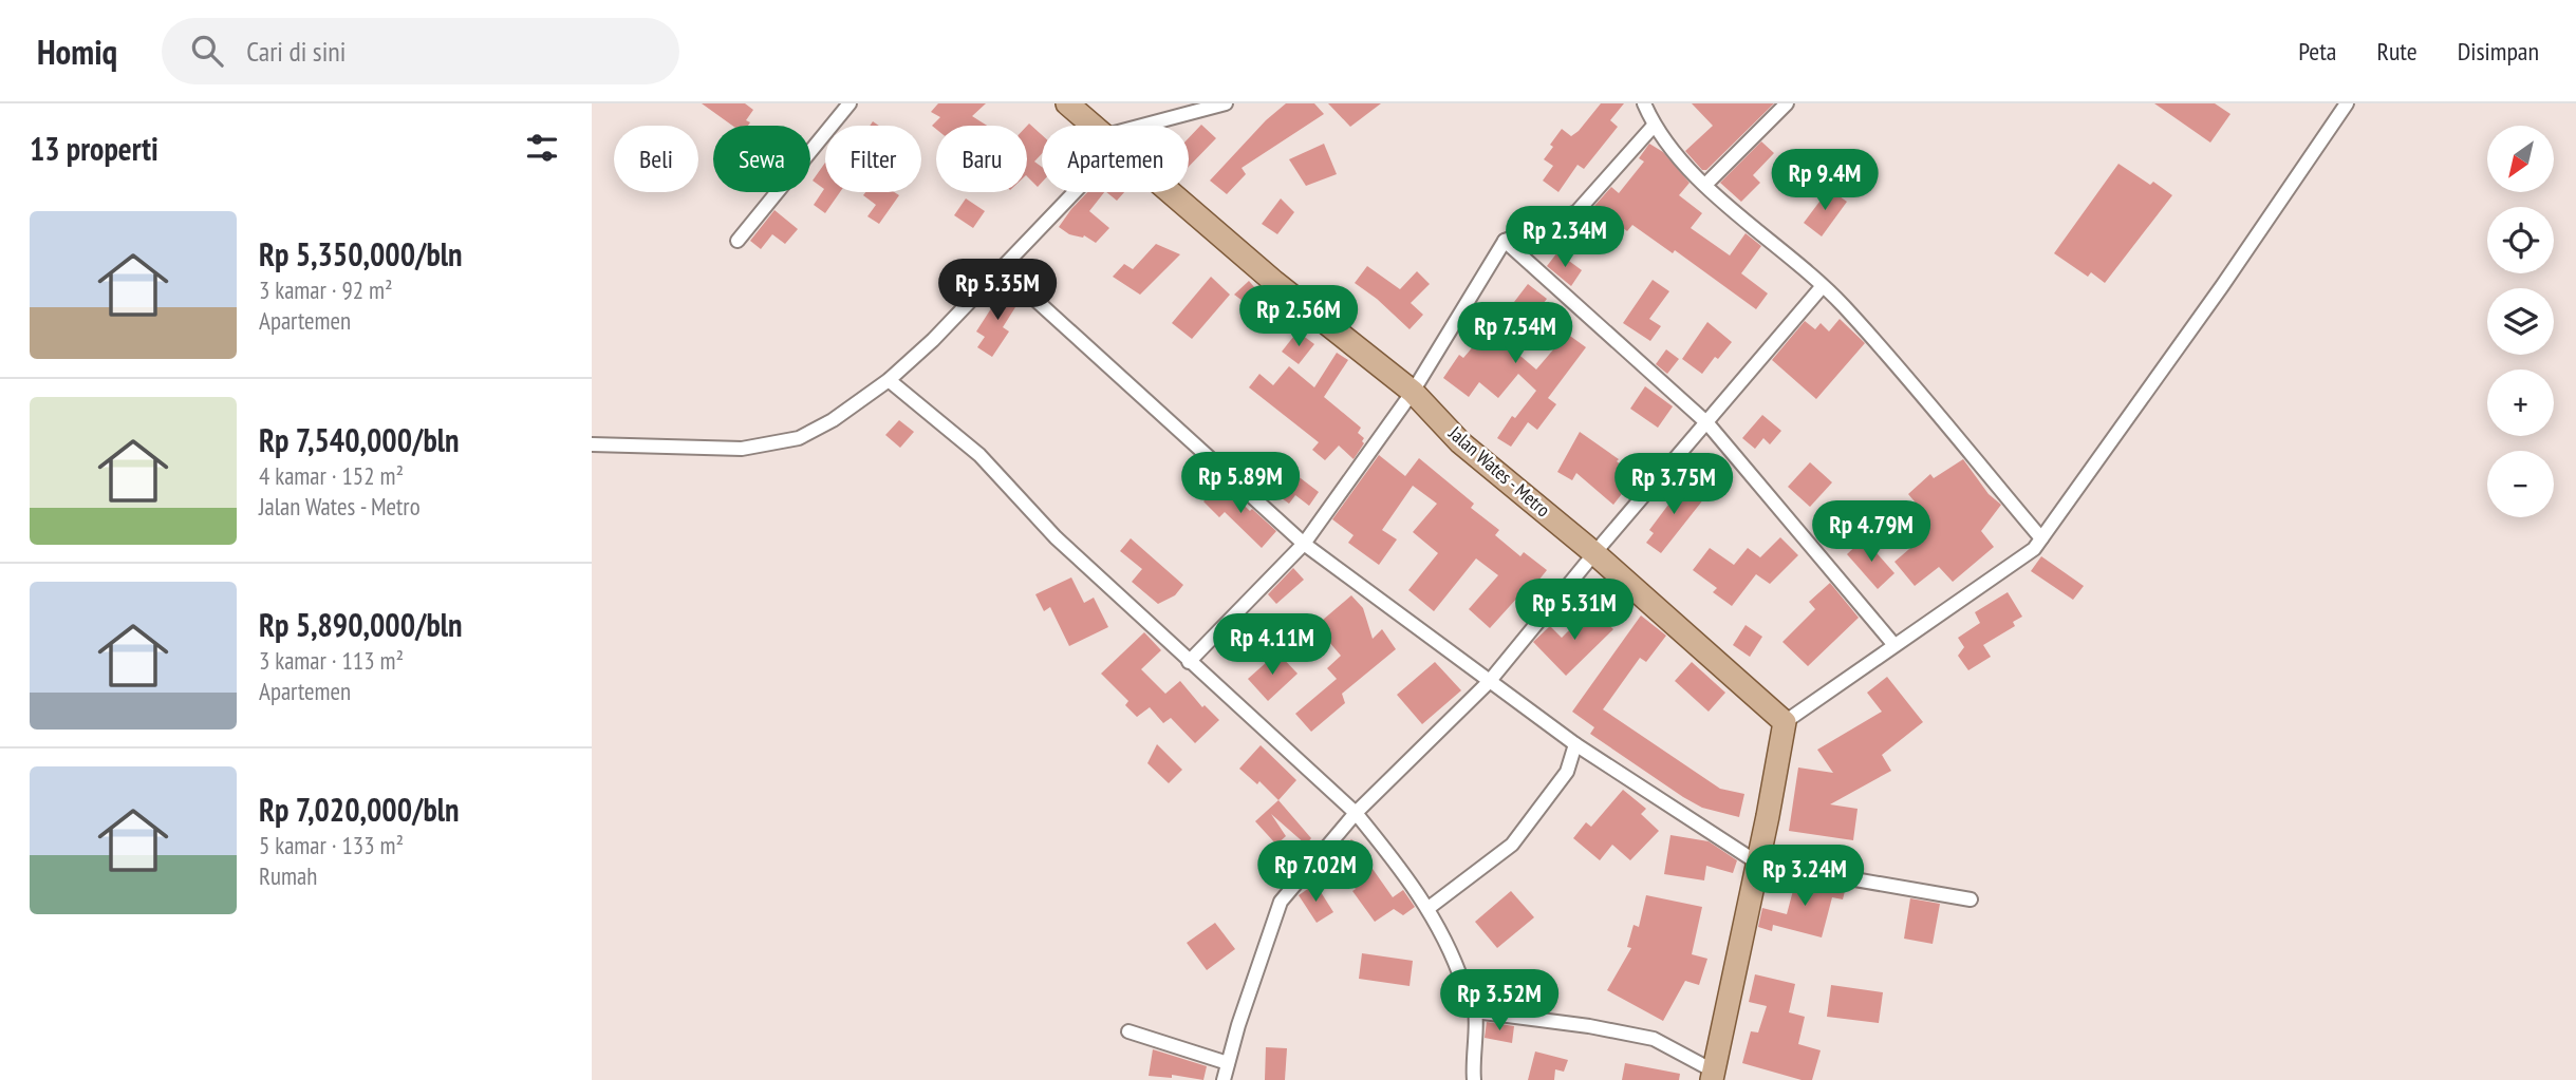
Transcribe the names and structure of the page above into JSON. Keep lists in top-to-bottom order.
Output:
{
  "streets": {
    "main road": ["Jalan Wates - Metro"]
  },
  "north": "bottom left",
  "page": {
    "header": "Homiq",
    "search": "Cari di sini",
    "nav": ["Peta", "Rute", "Disimpan"],
    "heading": "13 properti",
    "map_buttons": ["+", "−"],
    "chip": [
      "Beli",
      "Sewa",
      "Filter",
      "Baru",
      "Apartemen"
    ],
    "price": [
      "Rp 9.4M",
      "Rp 2.34M",
      "Rp 5.35M",
      "Rp 2.56M",
      "Rp 7.54M",
      "Rp 5.89M",
      "Rp 3.75M",
      "Rp 4.79M",
      "Rp 5.31M",
      "Rp 4.11M",
      "Rp 7.02M",
      "Rp 3.24M",
      "Rp 3.52M"
    ],
    "list": [
      {
        "name": "Rp 5,350,000/bln",
        "note": "3 kamar · 92 m² · Apartemen"
      },
      {
        "name": "Rp 7,540,000/bln",
        "note": "4 kamar · 152 m² · Jalan Wates - Metro"
      },
      {
        "name": "Rp 5,890,000/bln",
        "note": "3 kamar · 113 m² · Apartemen"
      },
      {
        "name": "Rp 7,020,000/bln",
        "note": "5 kamar · 133 m² · Rumah"
      }
    ]
  }
}
